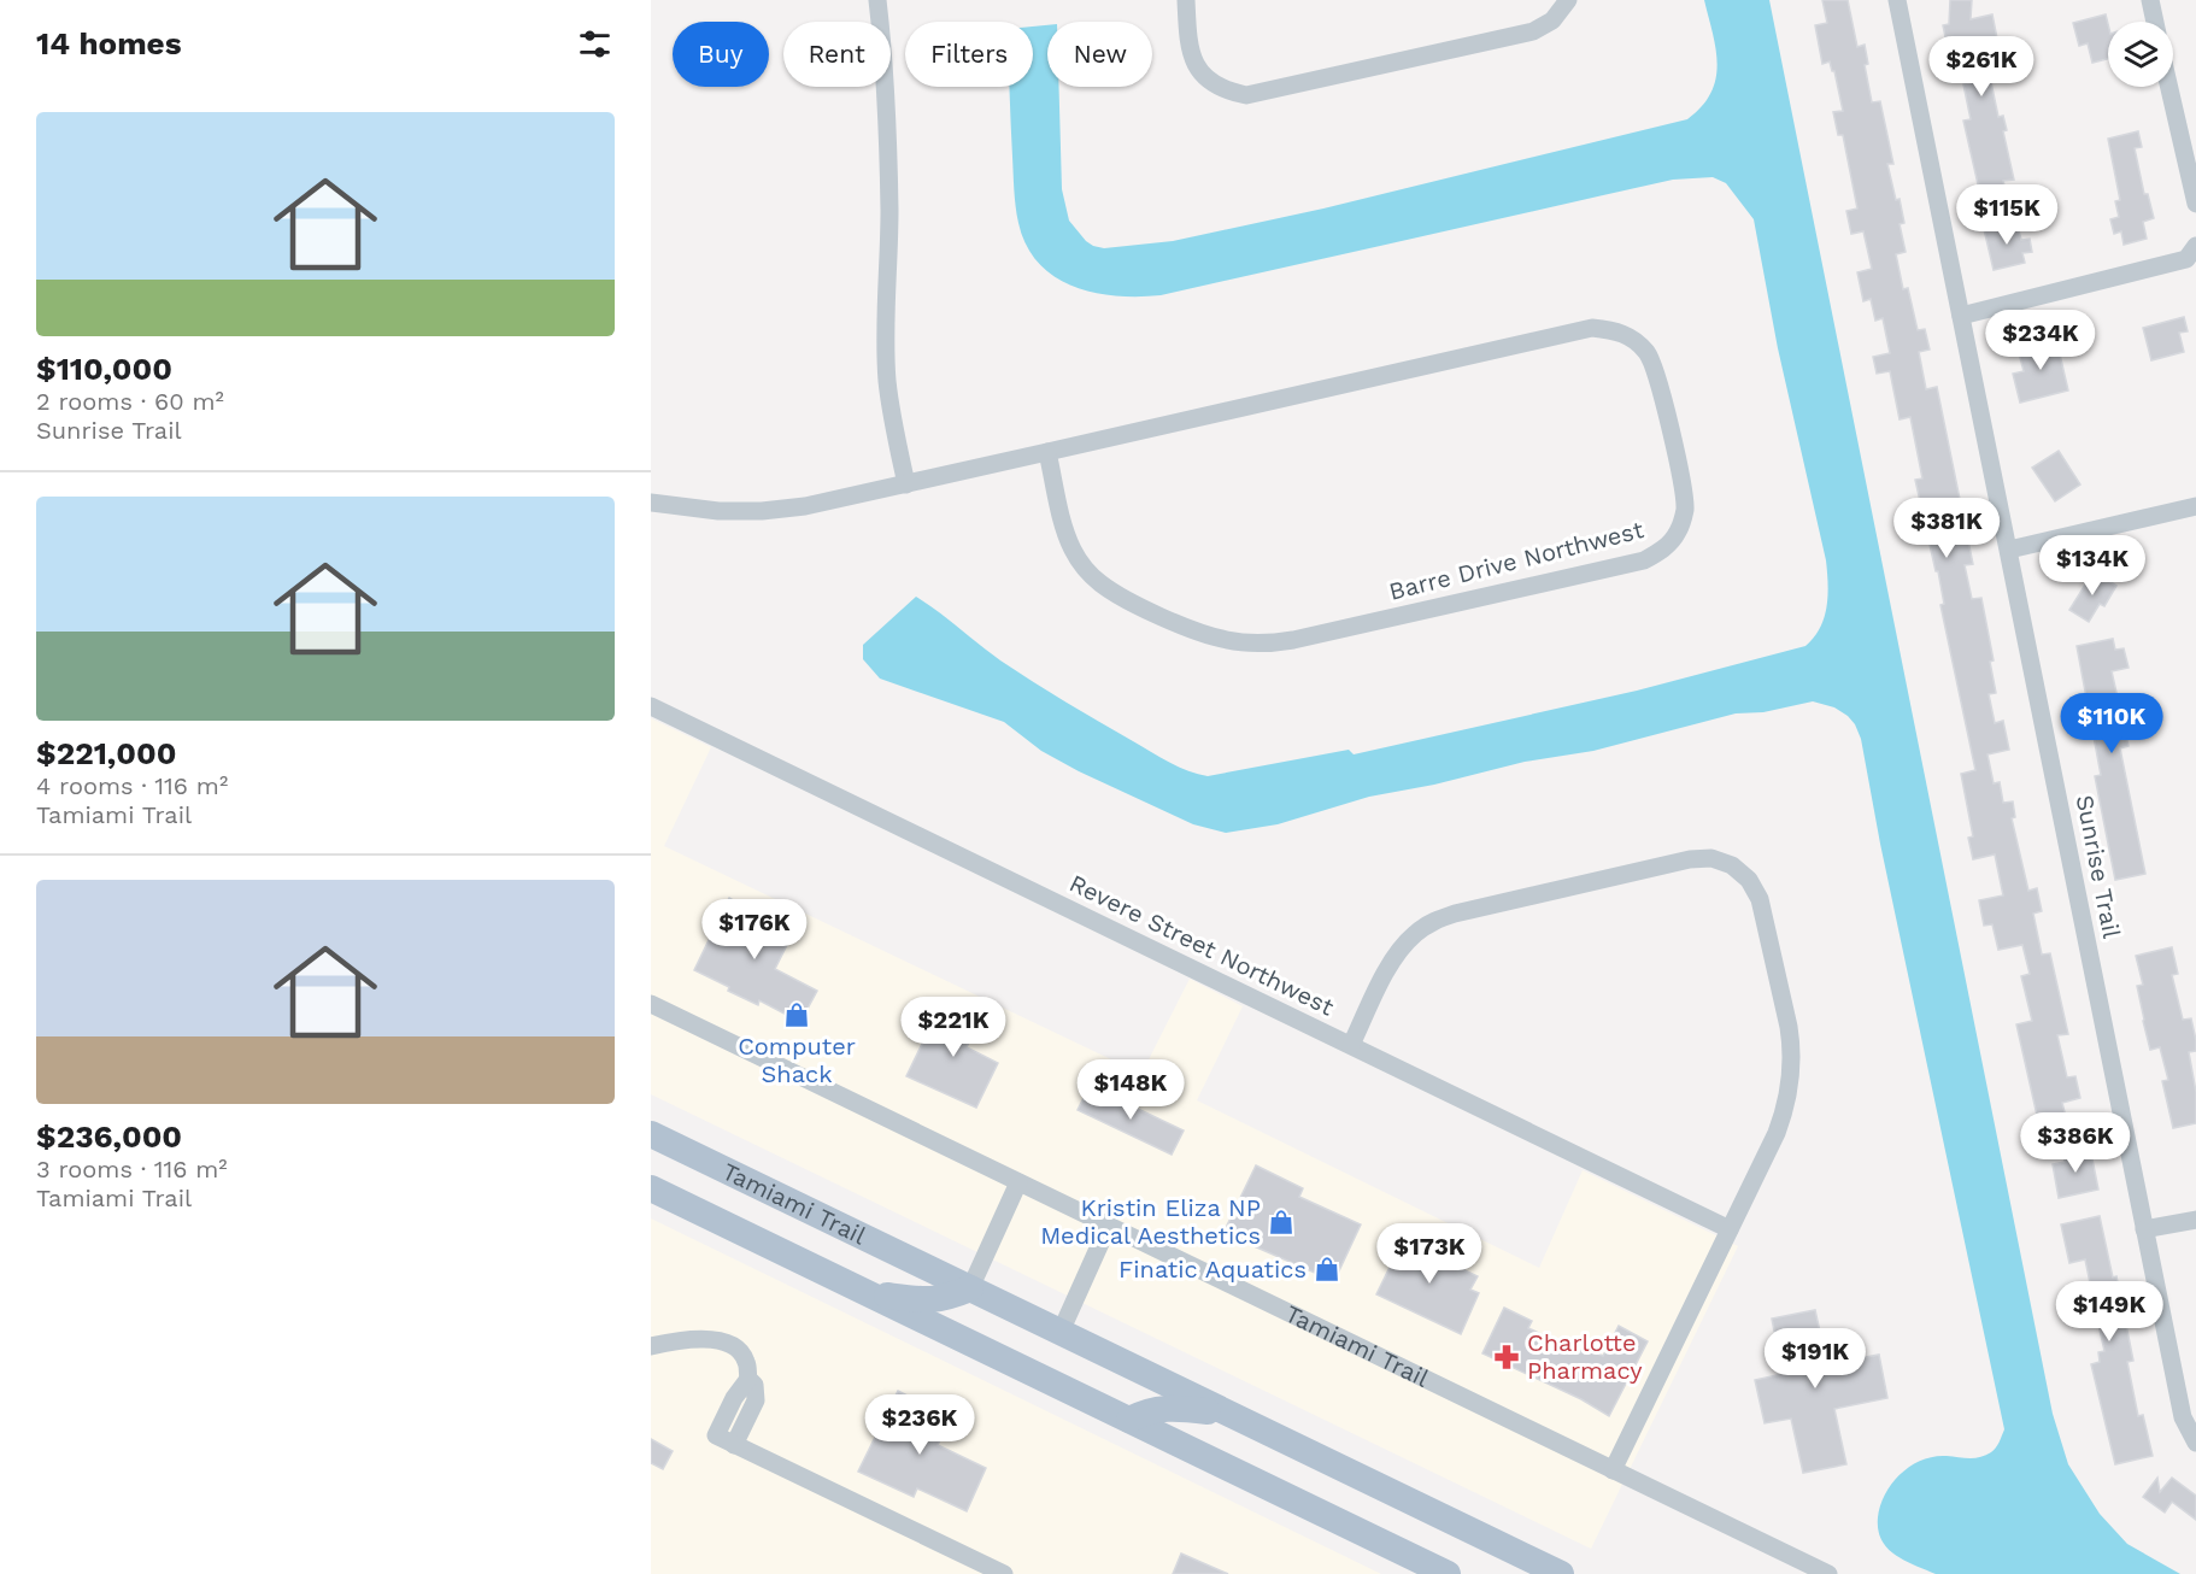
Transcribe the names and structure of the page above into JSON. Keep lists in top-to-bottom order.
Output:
{
  "streets": {
    "main road": ["Tamiami Trail"],
    "street": ["Barre Drive Northwest", "Sunrise Trail", "Revere Street Northwest"]
  },
  "places": {
    "shop": ["Computer Shack", "Kristin Eliza NP Medical Aesthetics", "Finatic Aquatics"],
    "pharmacy": ["Charlotte Pharmacy"]
  },
  "page": {
    "heading": "14 homes",
    "chip": [
      "Buy",
      "Rent",
      "Filters",
      "New"
    ],
    "price": [
      "$261K",
      "$115K",
      "$234K",
      "$381K",
      "$134K",
      "$110K",
      "$176K",
      "$221K",
      "$148K",
      "$386K",
      "$173K",
      "$149K",
      "$191K",
      "$236K"
    ],
    "list": [
      {
        "name": "$110,000",
        "note": "2 rooms · 60 m² · Sunrise Trail"
      },
      {
        "name": "$221,000",
        "note": "4 rooms · 116 m² · Tamiami Trail"
      },
      {
        "name": "$236,000",
        "note": "3 rooms · 116 m² · Tamiami Trail"
      }
    ]
  }
}
